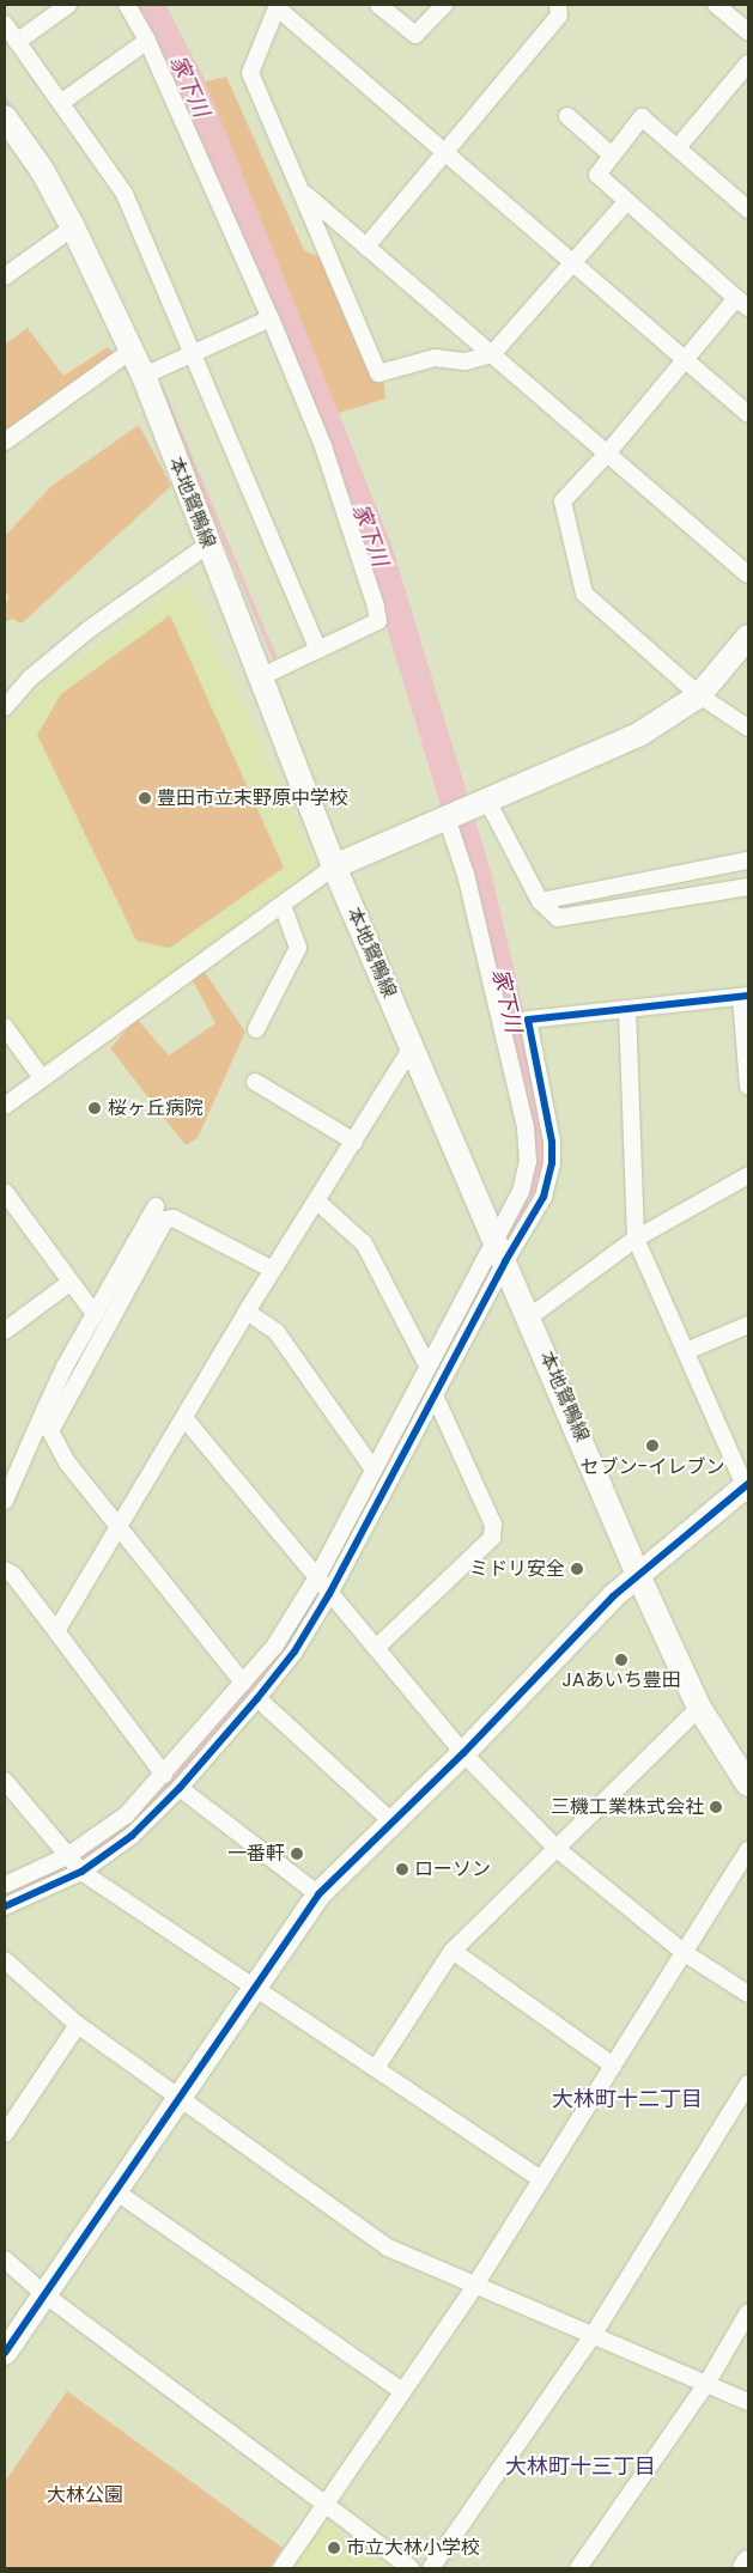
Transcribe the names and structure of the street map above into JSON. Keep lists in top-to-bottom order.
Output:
{
  "streets": {
    "main road": ["本地鴛鴨線"]
  },
  "districts": ["大林町十二丁目", "大林町十三丁目"],
  "water": ["家下川"],
  "parks": ["大林公園"],
  "places": [
    "豊田市立末野原中学校",
    "桜ヶ丘病院",
    "セブン-イレブン",
    "ミドリ安全",
    "JAあいち豊田",
    "三機工業株式会社",
    "一番軒",
    "ローソン",
    "市立大林小学校"
  ]
}
